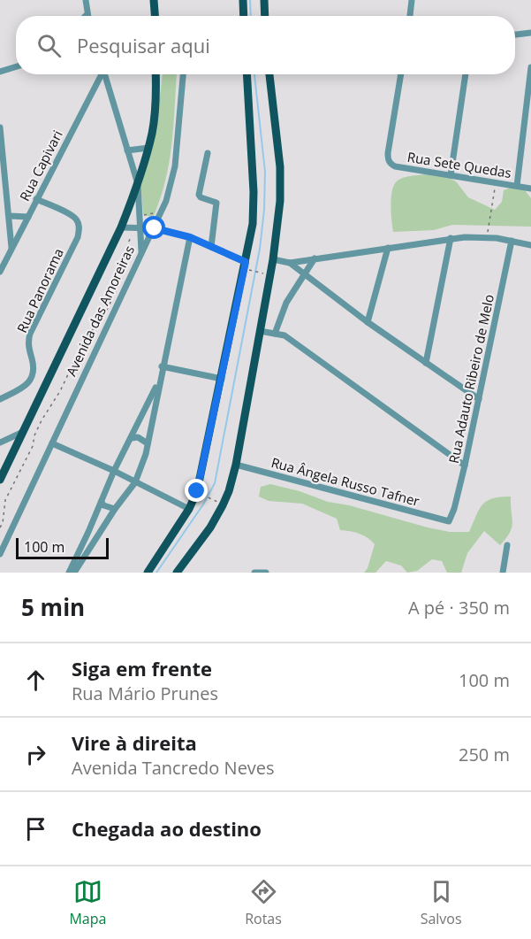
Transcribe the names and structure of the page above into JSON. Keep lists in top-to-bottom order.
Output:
{
  "streets": {
    "main road": ["Avenida das Amoreiras"],
    "street": [
      "Rua Sete Quedas",
      "Rua Capivari",
      "Rua Panorama",
      "Rua Adauto Ribeiro de Melo",
      "Rua Ângela Russo Tafner"
    ]
  },
  "crossings": [
    ["Rua Capivari", "Rua Panorama"],
    ["Rua Adauto Ribeiro de Melo", "Rua Ângela Russo Tafner"]
  ],
  "scale_bar": "100 m",
  "page": {
    "search": "Pesquisar aqui",
    "scale": "100 m",
    "heading": ["5 min", "A pé · 350 m"],
    "list": [
      ["Siga em frente", "Rua Mário Prunes", "100 m"],
      ["Vire à direita", "Avenida Tancredo Neves", "250 m"],
      "Chegada ao destino"
    ],
    "nav": ["Mapa", "Rotas", "Salvos"]
  }
}
